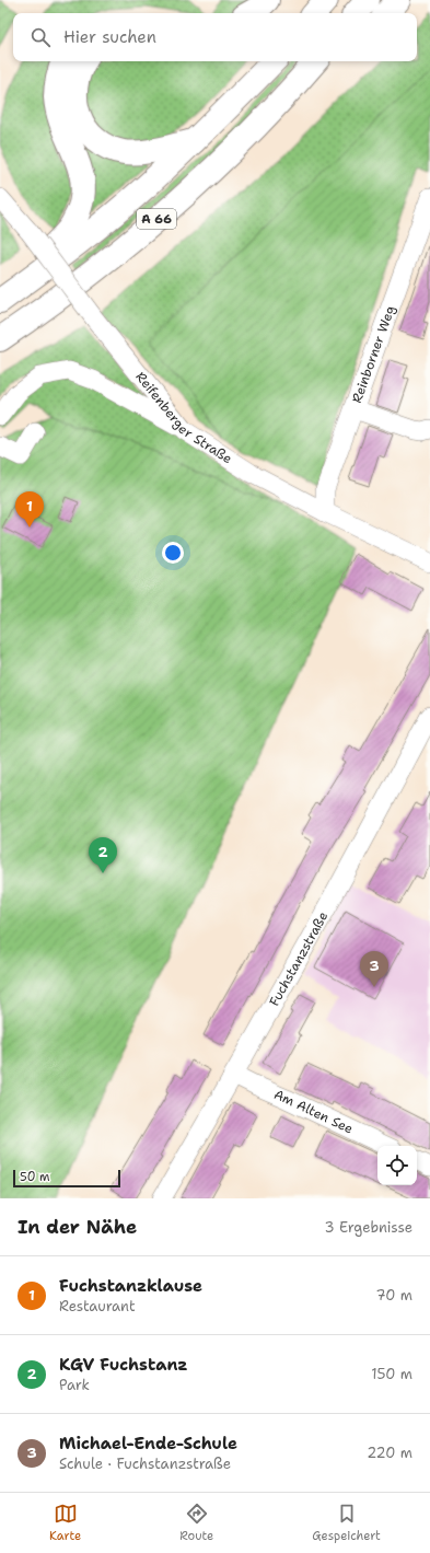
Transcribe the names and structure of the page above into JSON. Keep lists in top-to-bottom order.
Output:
{
  "streets": {
    "highway": ["A 66"],
    "street": [
      "Reinborner Weg",
      "Reifenberger Straße",
      "Fuchstanzstraße",
      "Am Alten See"
    ]
  },
  "crossings": [
    ["Reinborner Weg", "Reifenberger Straße"],
    ["Fuchstanzstraße", "Am Alten See"]
  ],
  "scale_bar": "50 m",
  "page": {
    "search": "Hier suchen",
    "pins": ["1", "2", "3"],
    "scale": "50 m",
    "heading": ["In der Nähe", "3 Ergebnisse"],
    "list": [
      {
        "mark": "1",
        "name": "Fuchstanzklause",
        "note": "Restaurant",
        "value": "70 m"
      },
      {
        "mark": "2",
        "name": "KGV Fuchstanz",
        "note": "Park",
        "value": "150 m"
      },
      {
        "mark": "3",
        "name": "Michael-Ende-Schule",
        "note": "Schule · Fuchstanzstraße",
        "value": "220 m"
      }
    ],
    "nav": ["Karte", "Route", "Gespeichert"]
  }
}
